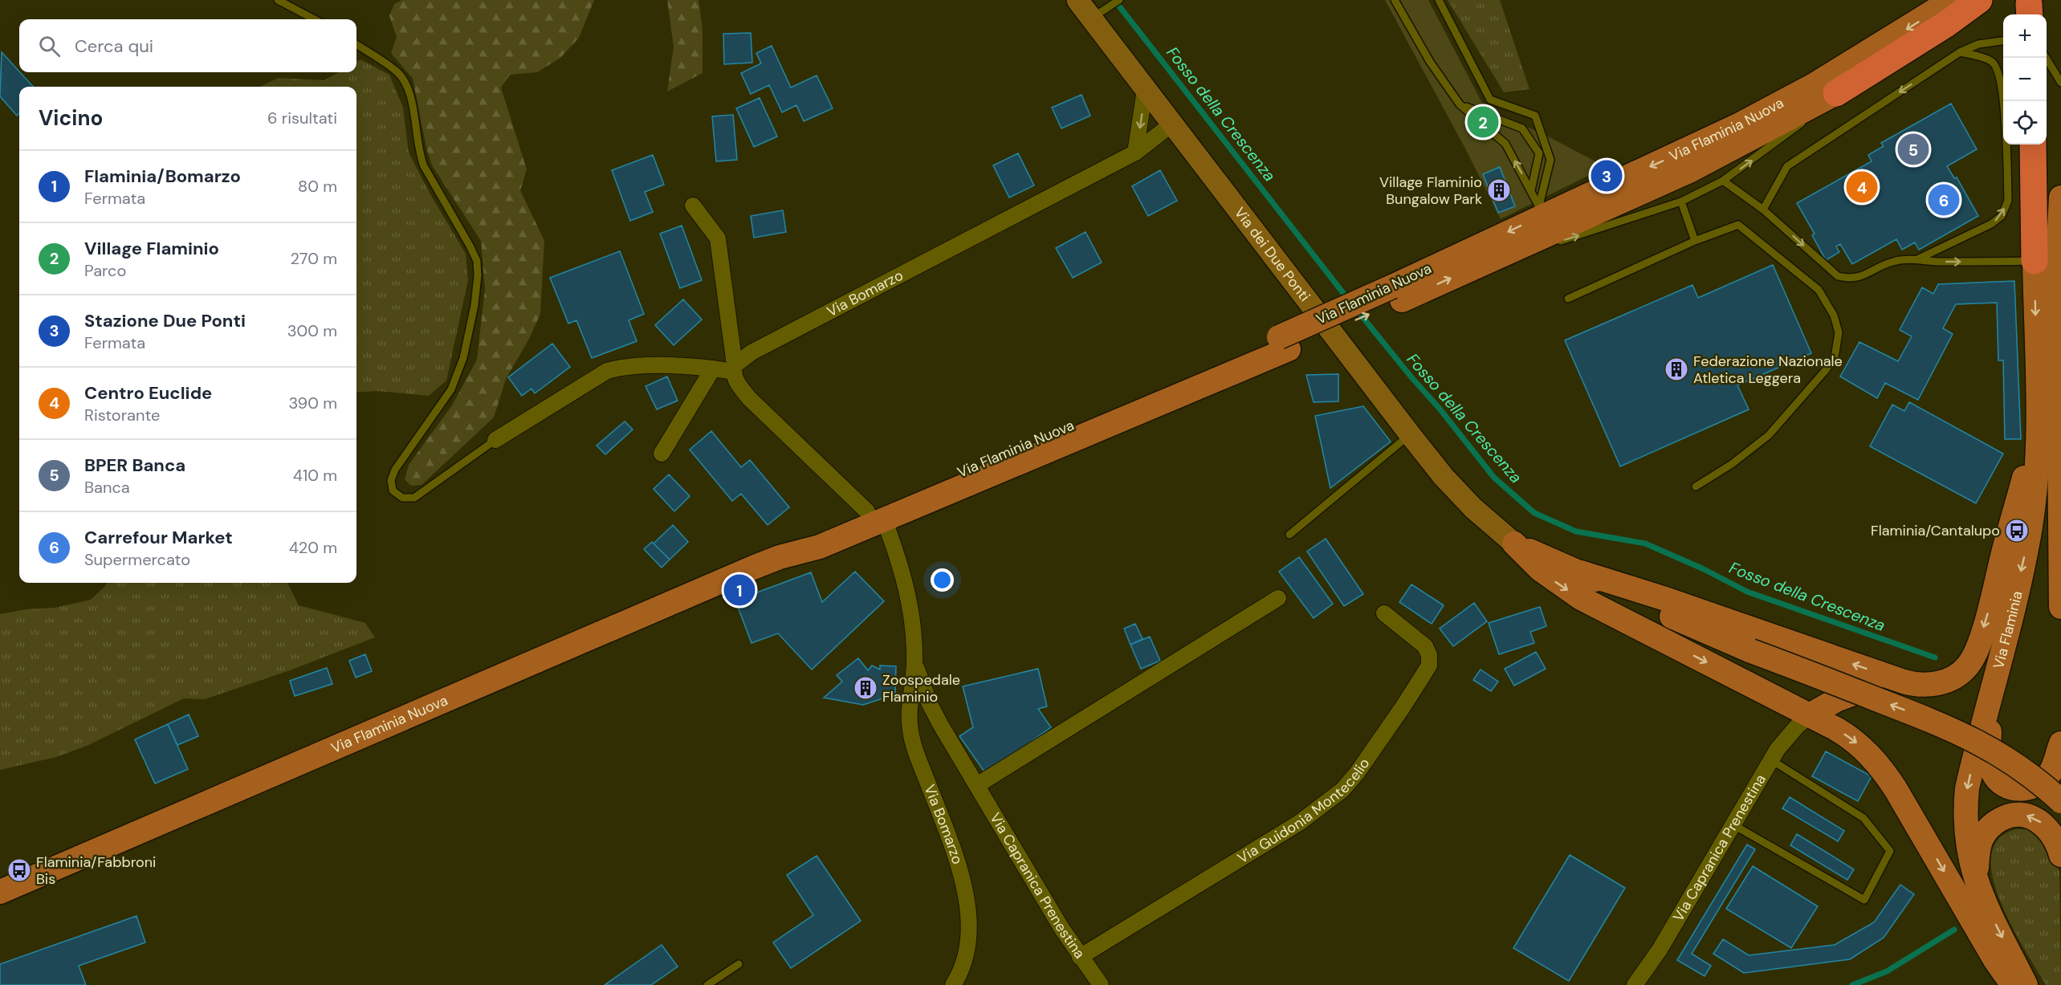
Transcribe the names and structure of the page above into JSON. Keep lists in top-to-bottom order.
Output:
{
  "streets": {
    "main road": ["Via Flaminia Nuova", "Via Flaminia"],
    "street": [
      "Via dei Due Ponti",
      "Via Bomarzo",
      "Via Guidonia Montecelio",
      "Via Capranica Prenestina"
    ]
  },
  "crossings": [
    ["Via Flaminia Nuova", "Via Bomarzo"],
    ["Via dei Due Ponti", "Via Bomarzo"],
    ["Via Bomarzo", "Via Capranica Prenestina"],
    ["Via Guidonia Montecelio", "Via Capranica Prenestina"]
  ],
  "water": ["Fosso della Crescenza"],
  "places": {
    "building": ["Village Flaminio Bungalow Park", "Federazione Nazionale Atletica Leggera", "Zoospedale Flaminio"],
    "bus stop": ["Flaminia/Cantalupo", "Flaminia/Fabbroni Bis"]
  },
  "page": {
    "map_buttons": ["+", "−"],
    "search": "Cerca qui",
    "heading": ["Vicino", "6 risultati"],
    "pins": [
      "2",
      "5",
      "3",
      "4",
      "6",
      "1"
    ],
    "list": [
      {
        "mark": "1",
        "name": "Flaminia/Bomarzo",
        "note": "Fermata",
        "value": "80 m"
      },
      {
        "mark": "2",
        "name": "Village Flaminio",
        "note": "Parco",
        "value": "270 m"
      },
      {
        "mark": "3",
        "name": "Stazione Due Ponti",
        "note": "Fermata",
        "value": "300 m"
      },
      {
        "mark": "4",
        "name": "Centro Euclide",
        "note": "Ristorante",
        "value": "390 m"
      },
      {
        "mark": "5",
        "name": "BPER Banca",
        "note": "Banca",
        "value": "410 m"
      },
      {
        "mark": "6",
        "name": "Carrefour Market",
        "note": "Supermercato",
        "value": "420 m"
      }
    ]
  }
}
